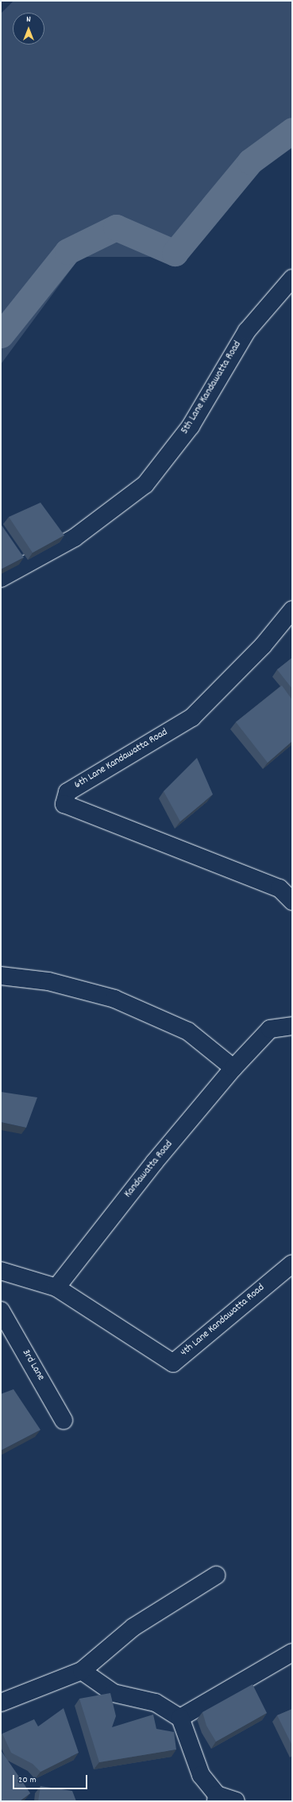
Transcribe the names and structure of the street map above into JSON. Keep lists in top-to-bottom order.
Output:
{
  "streets": {
    "street": [
      "5th Lane Kandawatta Road",
      "6th Lane Kandawatta Road",
      "Kandawatta Road",
      "4th Lane Kandawatta Road",
      "3rd Lane"
    ]
  },
  "crossings": [
    ["Kandawatta Road", "4th Lane Kandawatta Road"]
  ],
  "scale_bar": "20 m",
  "north": "top"
}
